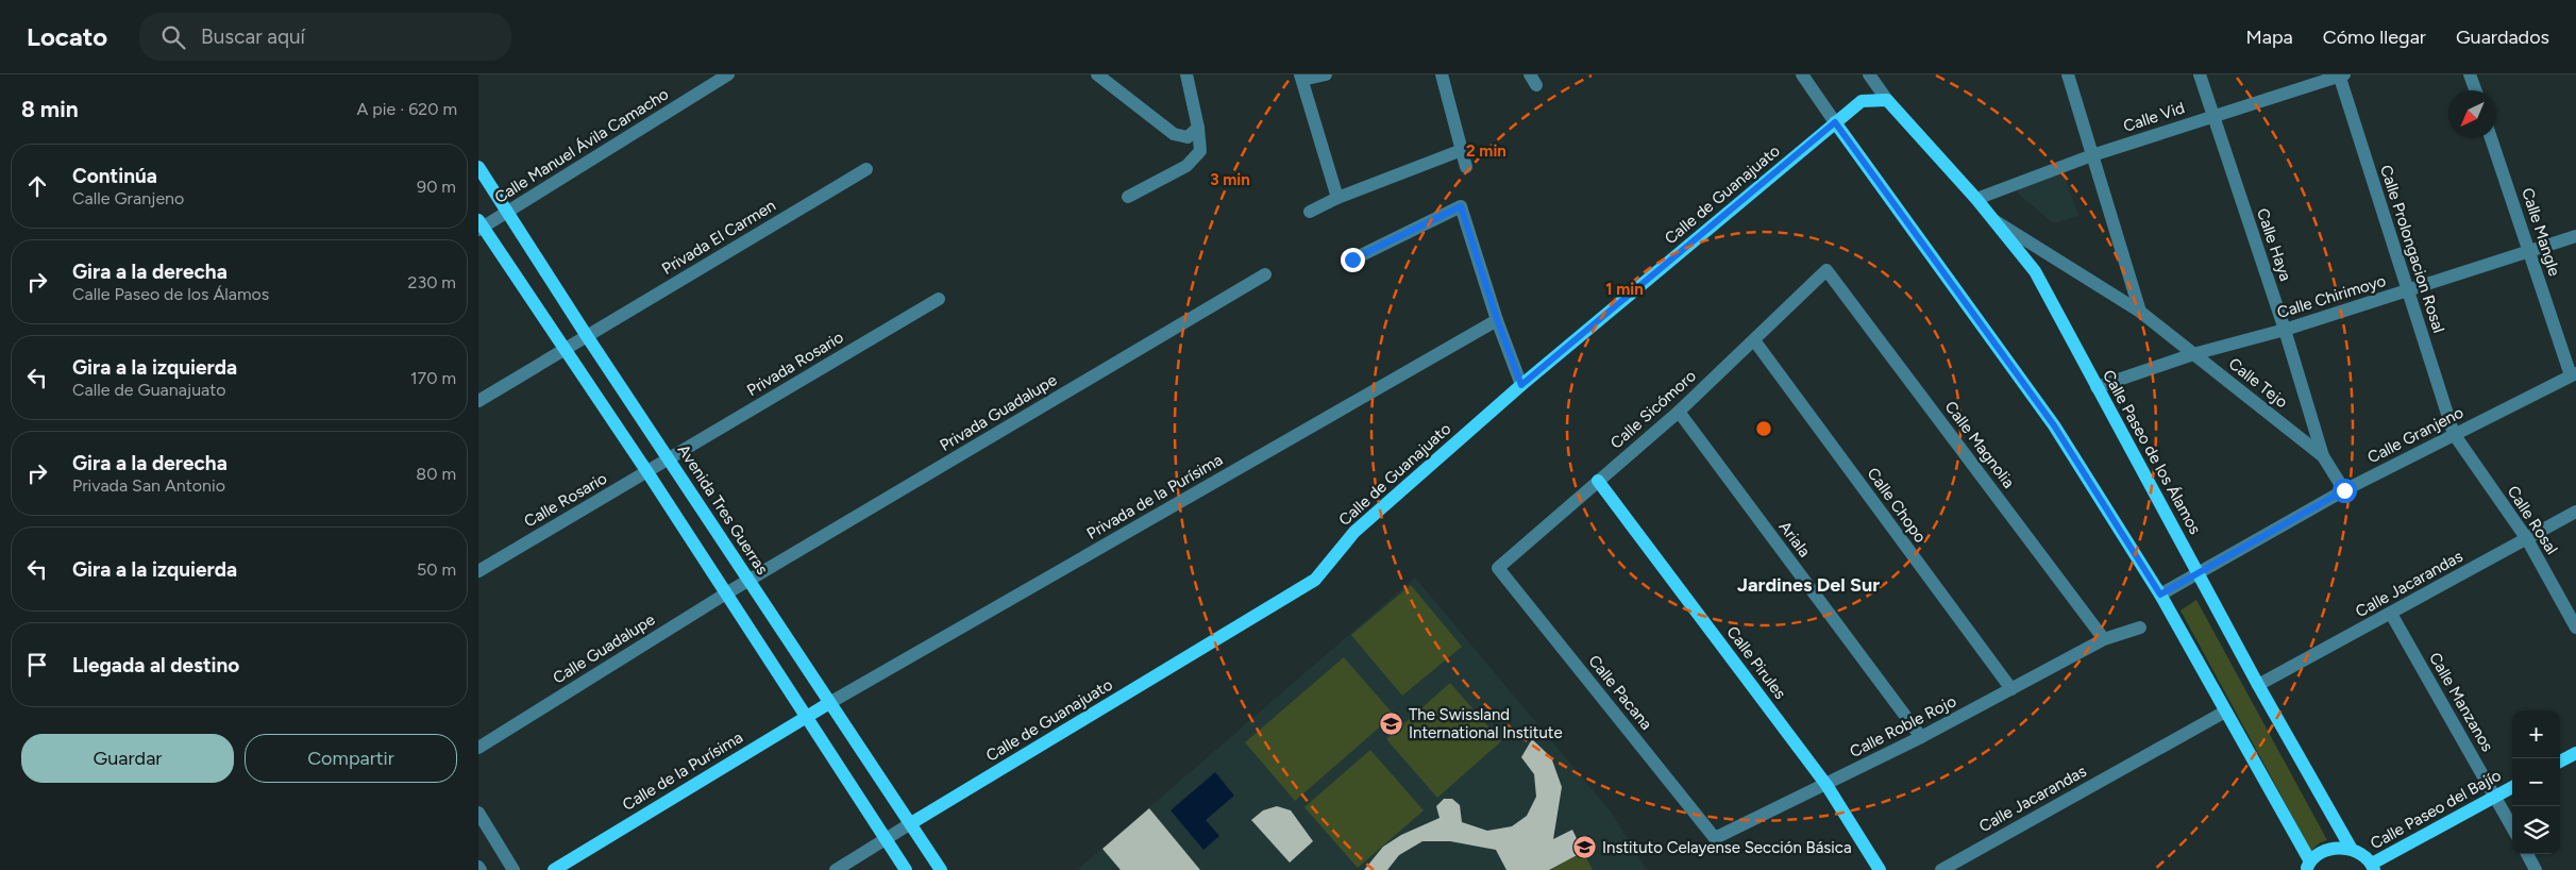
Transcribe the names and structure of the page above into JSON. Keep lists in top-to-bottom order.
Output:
{
  "streets": {
    "main road": [
      "Calle de Guanajuato",
      "Calle Paseo de los Álamos",
      "Avenida Tres Guerras",
      "Calle Pirules",
      "Calle de la Purísima",
      "Calle Paseo del Bajío"
    ],
    "street": [
      "Calle Vid",
      "Calle Manuel Ávila Camacho",
      "Calle Mangle",
      "Privada El Carmen",
      "Calle Haya",
      "Calle Prolongacion Rosal",
      "Calle Chirimoyo",
      "Privada Rosario",
      "Calle Tejo",
      "Calle Sicómoro",
      "Privada Guadalupe",
      "Calle Granjeno",
      "Calle Magnolia",
      "Privada de la Purísima",
      "Calle Rosario",
      "Calle Chopo",
      "Calle Rosal",
      "Ariala",
      "Calle Jacarandas",
      "Calle Guadalupe",
      "Calle Pacana",
      "Calle Manzanos",
      "Calle Roble Rojo"
    ]
  },
  "crossings": [
    ["Calle Vid", "Calle Haya"],
    ["Calle Vid", "Calle Prolongacion Rosal"],
    ["Calle Vid", "Calle Paseo de los Álamos"],
    ["Calle Manuel Ávila Camacho", "Avenida Tres Guerras"],
    ["Calle de Guanajuato", "Avenida Tres Guerras"],
    ["Calle Mangle", "Calle Chirimoyo"],
    ["Calle Mangle", "Calle Granjeno"],
    ["Privada El Carmen", "Avenida Tres Guerras"],
    ["Calle Haya", "Calle Chirimoyo"],
    ["Calle Haya", "Calle Tejo"],
    ["Calle Prolongacion Rosal", "Calle Chirimoyo"],
    ["Calle Prolongacion Rosal", "Calle Granjeno"],
    ["Calle Prolongacion Rosal", "Calle Rosal"],
    ["Calle Chirimoyo", "Calle Tejo"],
    ["Calle Chirimoyo", "Calle Paseo de los Álamos"],
    ["Privada Rosario", "Calle Rosario"],
    ["Privada Rosario", "Avenida Tres Guerras"],
    ["Calle Tejo", "Calle Granjeno"],
    ["Calle Tejo", "Calle Paseo de los Álamos"],
    ["Calle Sicómoro", "Calle Magnolia"],
    ["Calle Sicómoro", "Calle Chopo"],
    ["Calle Sicómoro", "Ariala"],
    ["Calle Sicómoro", "Calle Pirules"],
    ["Calle Sicómoro", "Calle Pacana"],
    ["Privada Guadalupe", "Avenida Tres Guerras"],
    ["Privada Guadalupe", "Calle Guadalupe"],
    ["Calle Granjeno", "Calle Paseo de los Álamos"],
    ["Calle Granjeno", "Calle Rosal"],
    ["Calle Magnolia", "Calle Roble Rojo"],
    ["Calle Paseo de los Álamos", "Calle Jacarandas"],
    ["Privada de la Purísima", "Avenida Tres Guerras"],
    ["Privada de la Purísima", "Calle de la Purísima"],
    ["Calle Rosario", "Avenida Tres Guerras"],
    ["Calle Chopo", "Calle Roble Rojo"],
    ["Avenida Tres Guerras", "Calle Guadalupe"],
    ["Avenida Tres Guerras", "Calle de la Purísima"],
    ["Calle Rosal", "Calle Jacarandas"],
    ["Ariala", "Calle Roble Rojo"],
    ["Calle Jacarandas", "Calle Manzanos"],
    ["Calle Pirules", "Calle Roble Rojo"],
    ["Calle Pacana", "Calle Roble Rojo"],
    ["Calle Manzanos", "Calle Paseo del Bajío"]
  ],
  "districts": ["Jardines Del Sur"],
  "places": {
    "school or university": ["The Swissland International Institute", "Instituto Celayense Sección Básica"]
  },
  "north": "bottom left",
  "page": {
    "header": "Locato",
    "search": "Buscar aquí",
    "nav": ["Mapa", "Cómo llegar", "Guardados"],
    "heading": ["8 min", "A pie · 620 m"],
    "list": [
      ["Continúa", "Calle Granjeno", "90 m"],
      ["Gira a la derecha", "Calle Paseo de los Álamos", "230 m"],
      ["Gira a la izquierda", "Calle de Guanajuato", "170 m"],
      ["Gira a la derecha", "Privada San Antonio", "80 m"],
      ["Gira a la izquierda", "50 m"],
      "Llegada al destino"
    ],
    "map_buttons": ["+", "−"],
    "buttons": ["Guardar", "Compartir"]
  },
  "rings": ["2 min", "3 min", "1 min"]
}
